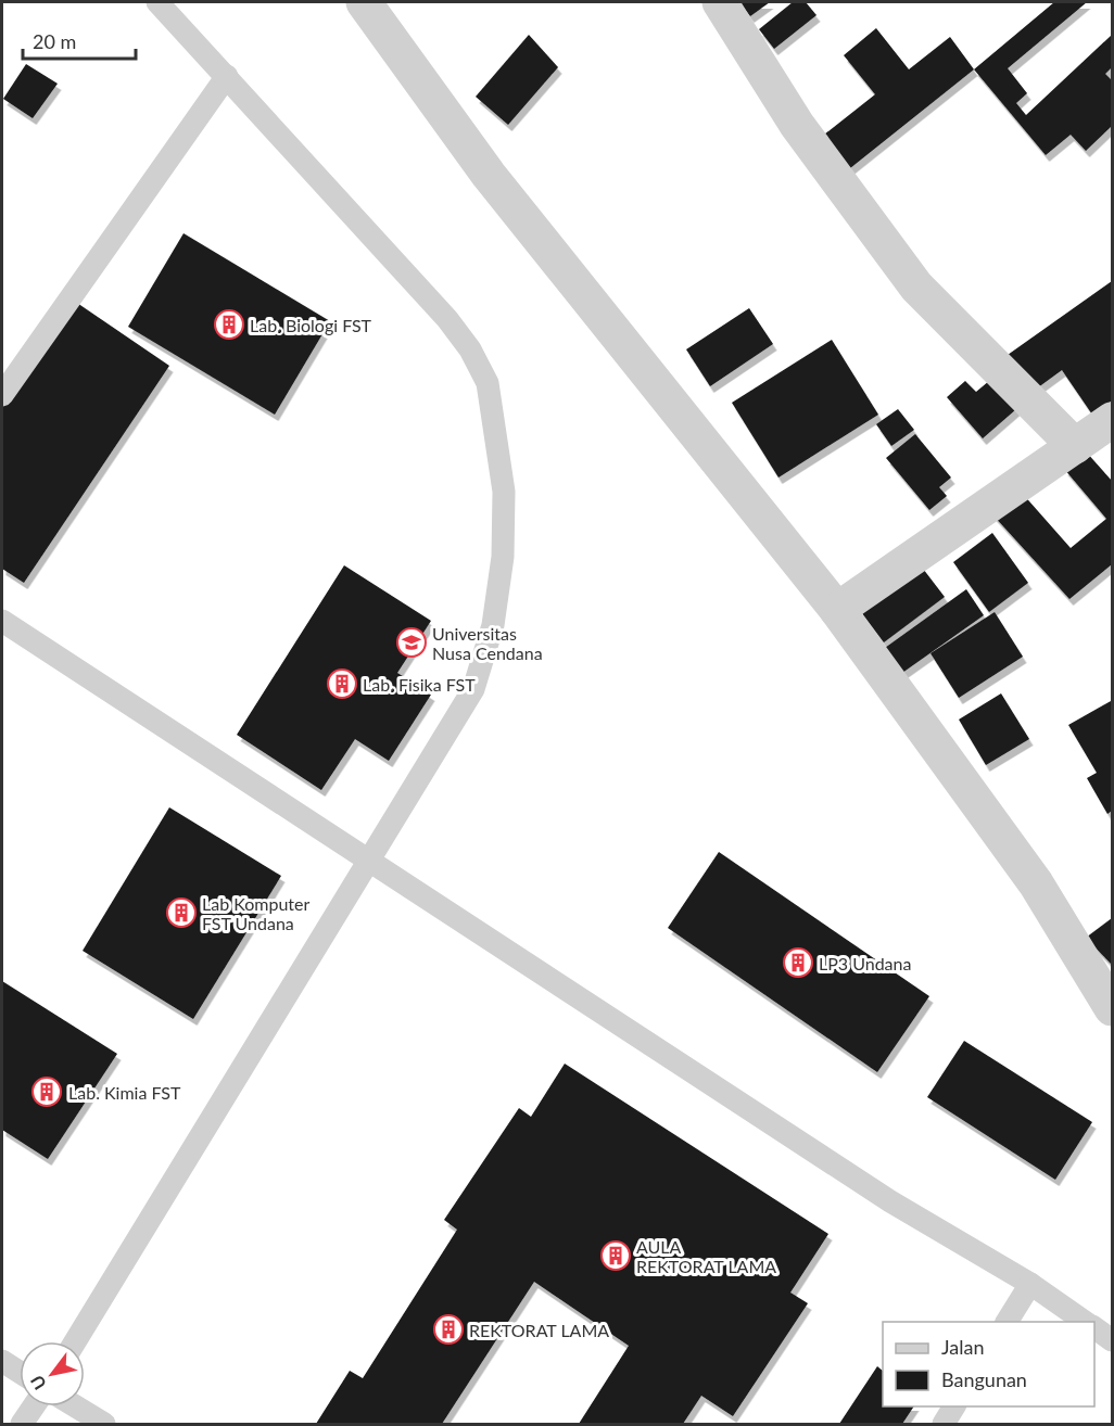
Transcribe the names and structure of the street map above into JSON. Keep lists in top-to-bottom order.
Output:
{
  "places": {
    "building": [
      "Lab. Biologi FST",
      "Lab. Fisika FST",
      "Lab Komputer FST Undana",
      "LP3 Undana",
      "Lab. Kimia FST",
      "AULA REKTORAT LAMA",
      "REKTORAT LAMA"
    ],
    "school or university": ["Universitas Nusa Cendana"]
  },
  "legend": ["Jalan", "Bangunan"],
  "scale_bar": "20 m",
  "north": "bottom left"
}
